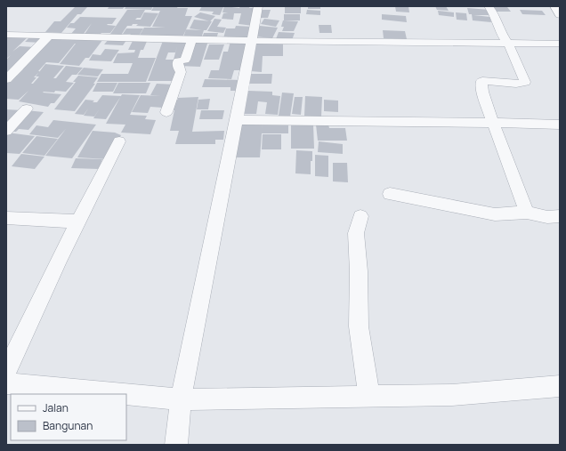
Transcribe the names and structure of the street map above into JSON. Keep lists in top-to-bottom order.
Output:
{
  "legend": ["Jalan", "Bangunan"]
}
